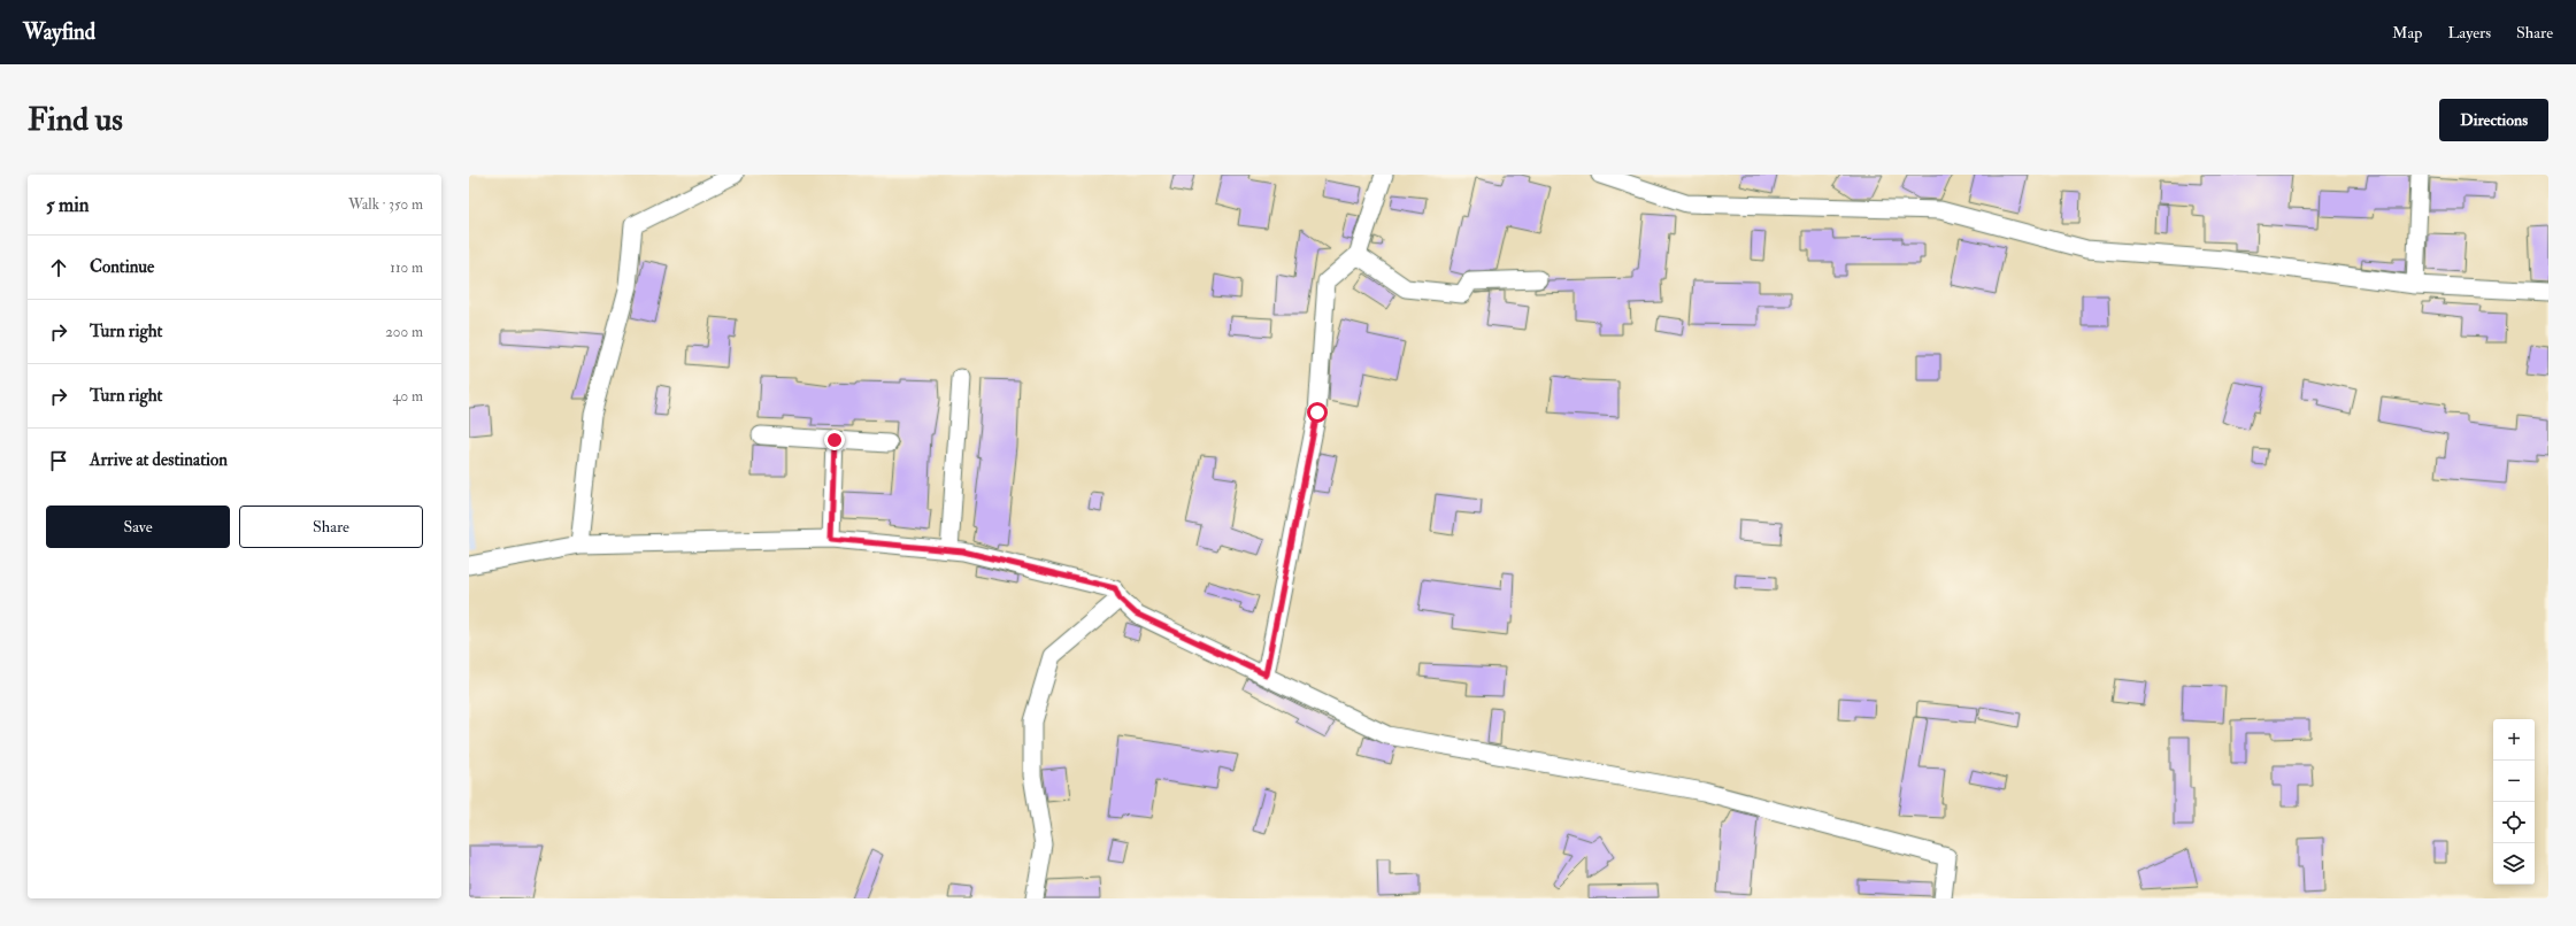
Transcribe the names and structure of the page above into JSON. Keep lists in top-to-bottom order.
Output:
{
  "page": {
    "header": "Wayfind",
    "nav": ["Map", "Layers", "Share"],
    "buttons": [
      "Directions",
      ["Save", "Share"]
    ],
    "title": "Find us",
    "heading": ["5 min", "Walk · 350 m"],
    "list": [
      ["Continue", "110 m"],
      ["Turn right", "200 m"],
      ["Turn right", "40 m"],
      "Arrive at destination"
    ],
    "map_buttons": ["+", "−"]
  }
}
